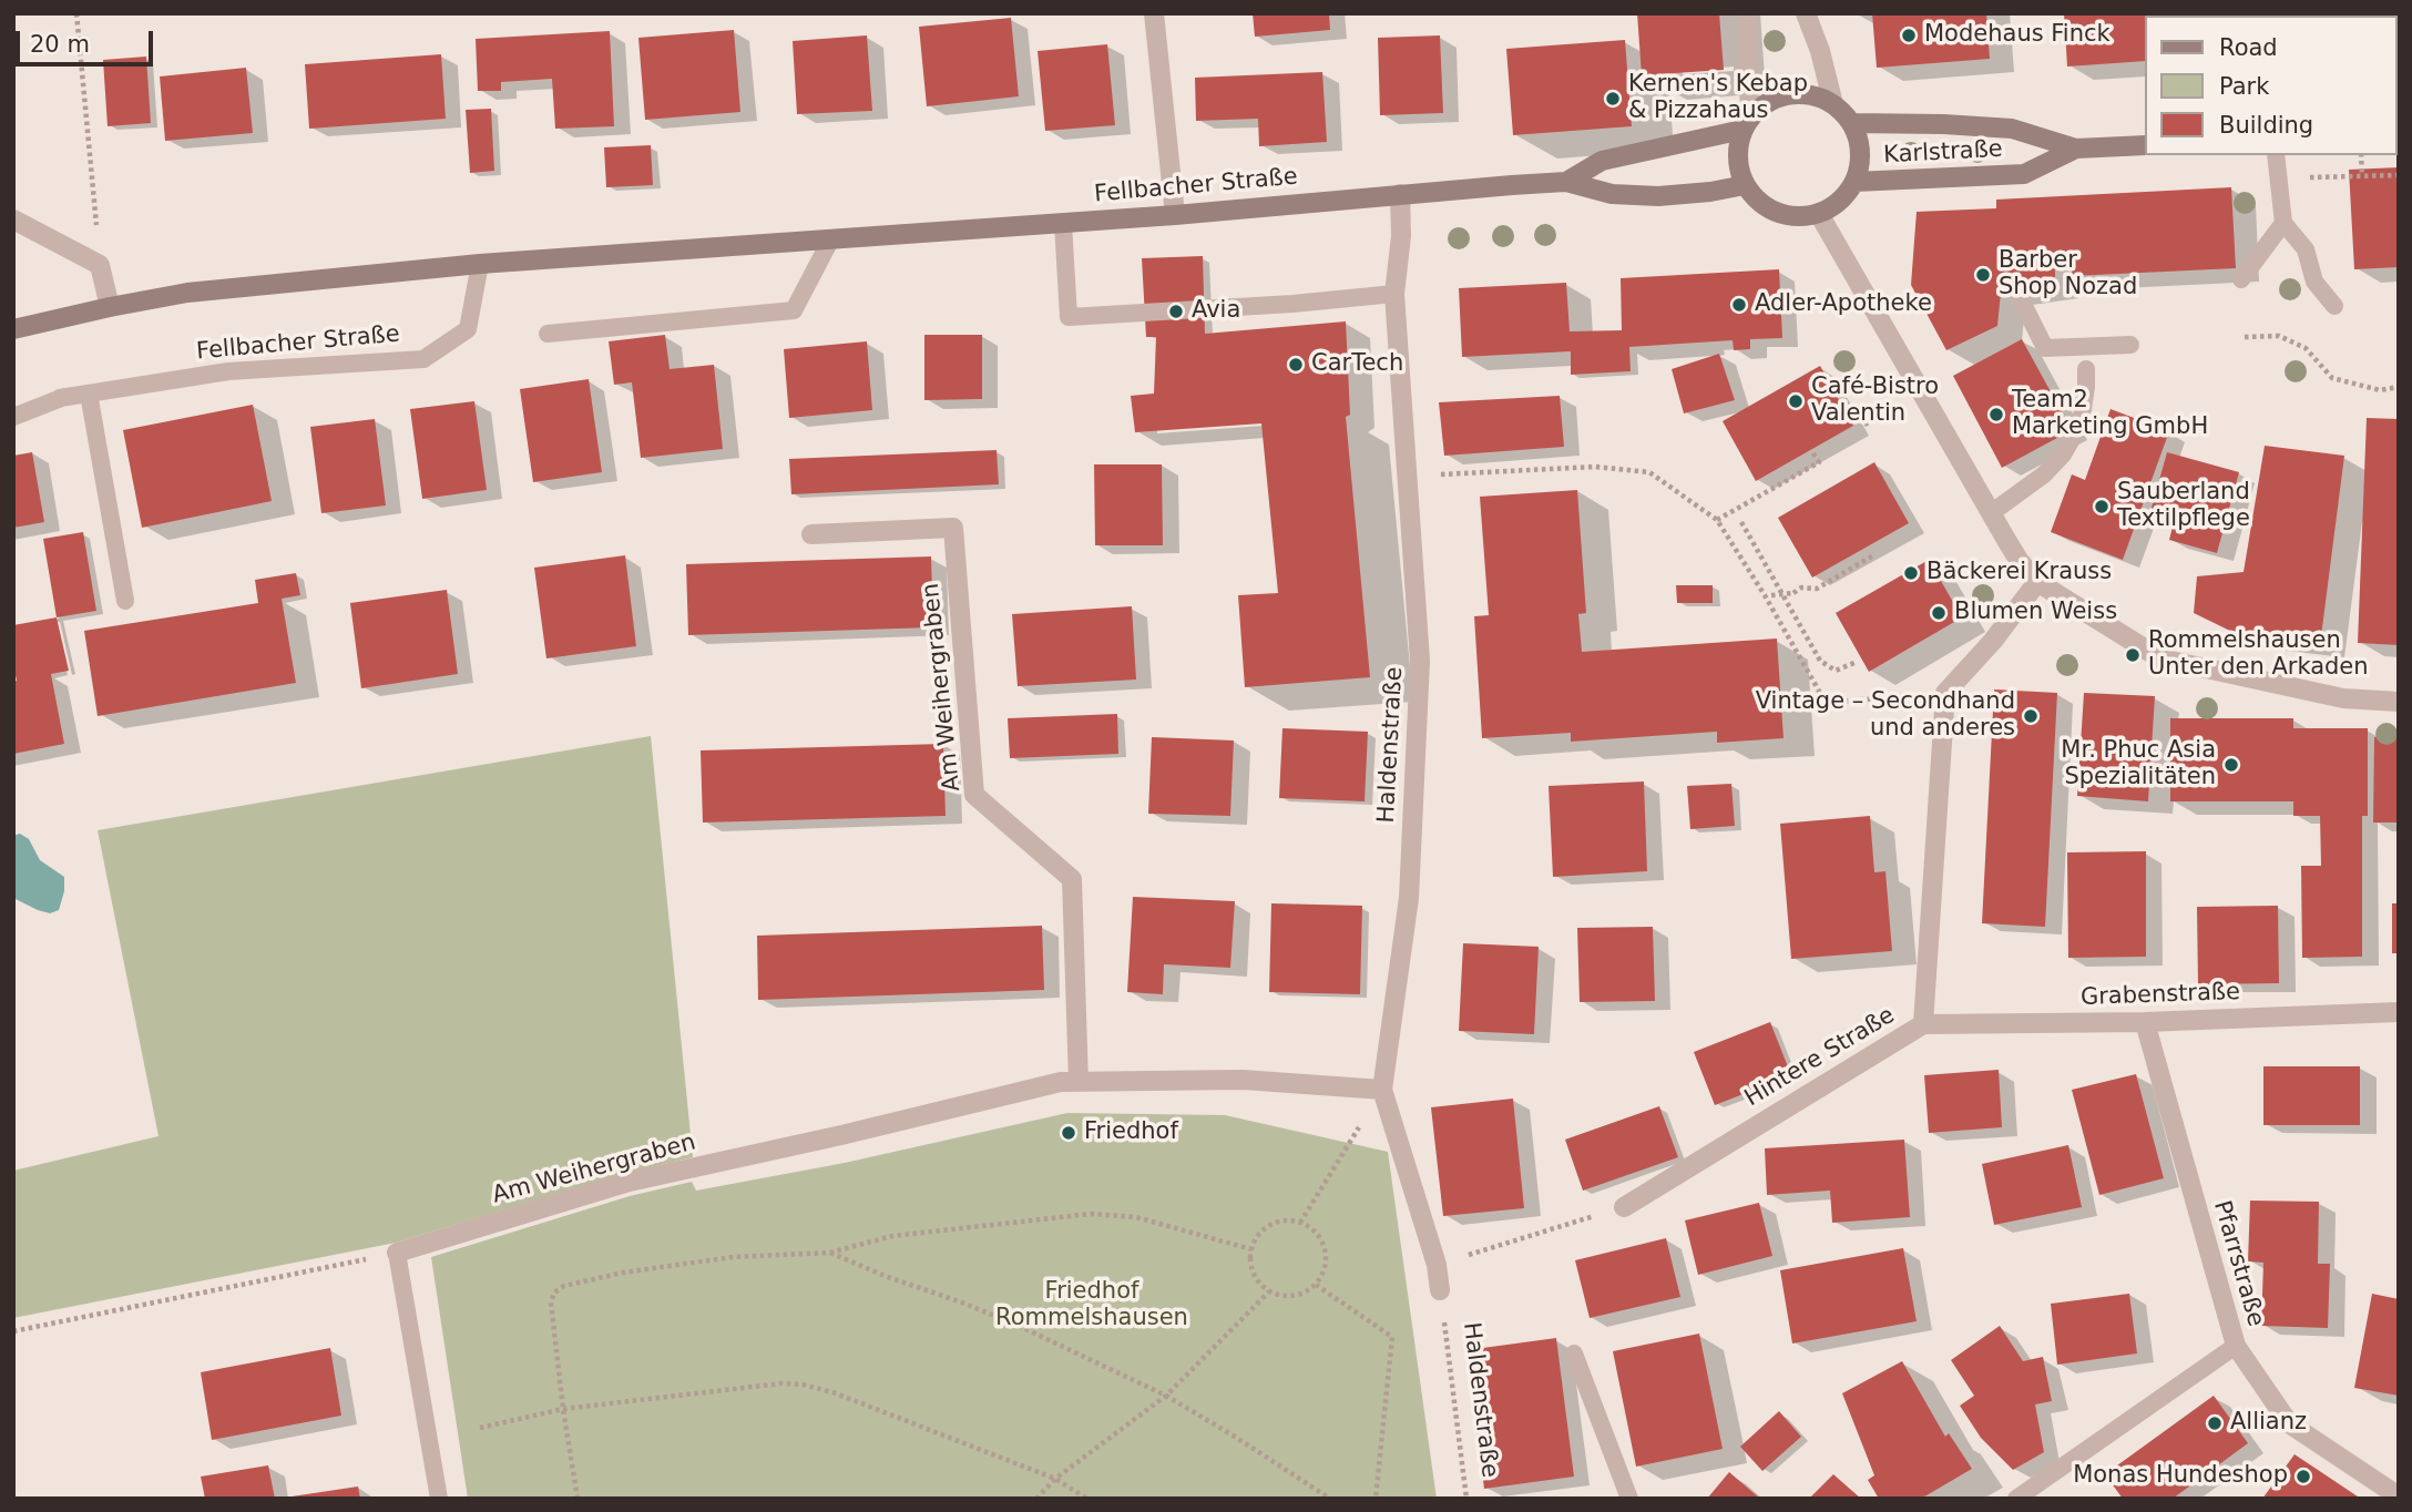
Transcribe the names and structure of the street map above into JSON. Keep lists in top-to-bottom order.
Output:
{
  "streets": {
    "main road": ["Karlstraße", "Fellbacher Straße"],
    "street": [
      "Am Weihergraben",
      "Haldenstraße",
      "Grabenstraße",
      "Hintere Straße",
      "Pfarrstraße"
    ]
  },
  "crossings": [
    ["Karlstraße", "Fellbacher Straße"],
    ["Fellbacher Straße", "Haldenstraße"],
    ["Am Weihergraben", "Haldenstraße"],
    ["Grabenstraße", "Hintere Straße"],
    ["Grabenstraße", "Pfarrstraße"]
  ],
  "parks": ["Friedhof Rommelshausen"],
  "places": [
    "Modehaus Finck",
    "Kernen's Kebap & Pizzahaus",
    "Barber Shop Nozad",
    "Adler-Apotheke",
    "Avia",
    "CarTech",
    "Café-Bistro Valentin",
    "Team2 Marketing GmbH",
    "Sauberland Textilpflege",
    "Bäckerei Krauss",
    "Blumen Weiss",
    "Rommelshausen Unter den Arkaden",
    "Vintage – Secondhand und anderes",
    "Mr. Phuc Asia Spezialitäten",
    "Friedhof",
    "Allianz",
    "Monas Hundeshop"
  ],
  "legend": ["Road", "Park", "Building"],
  "scale_bar": "20 m"
}
